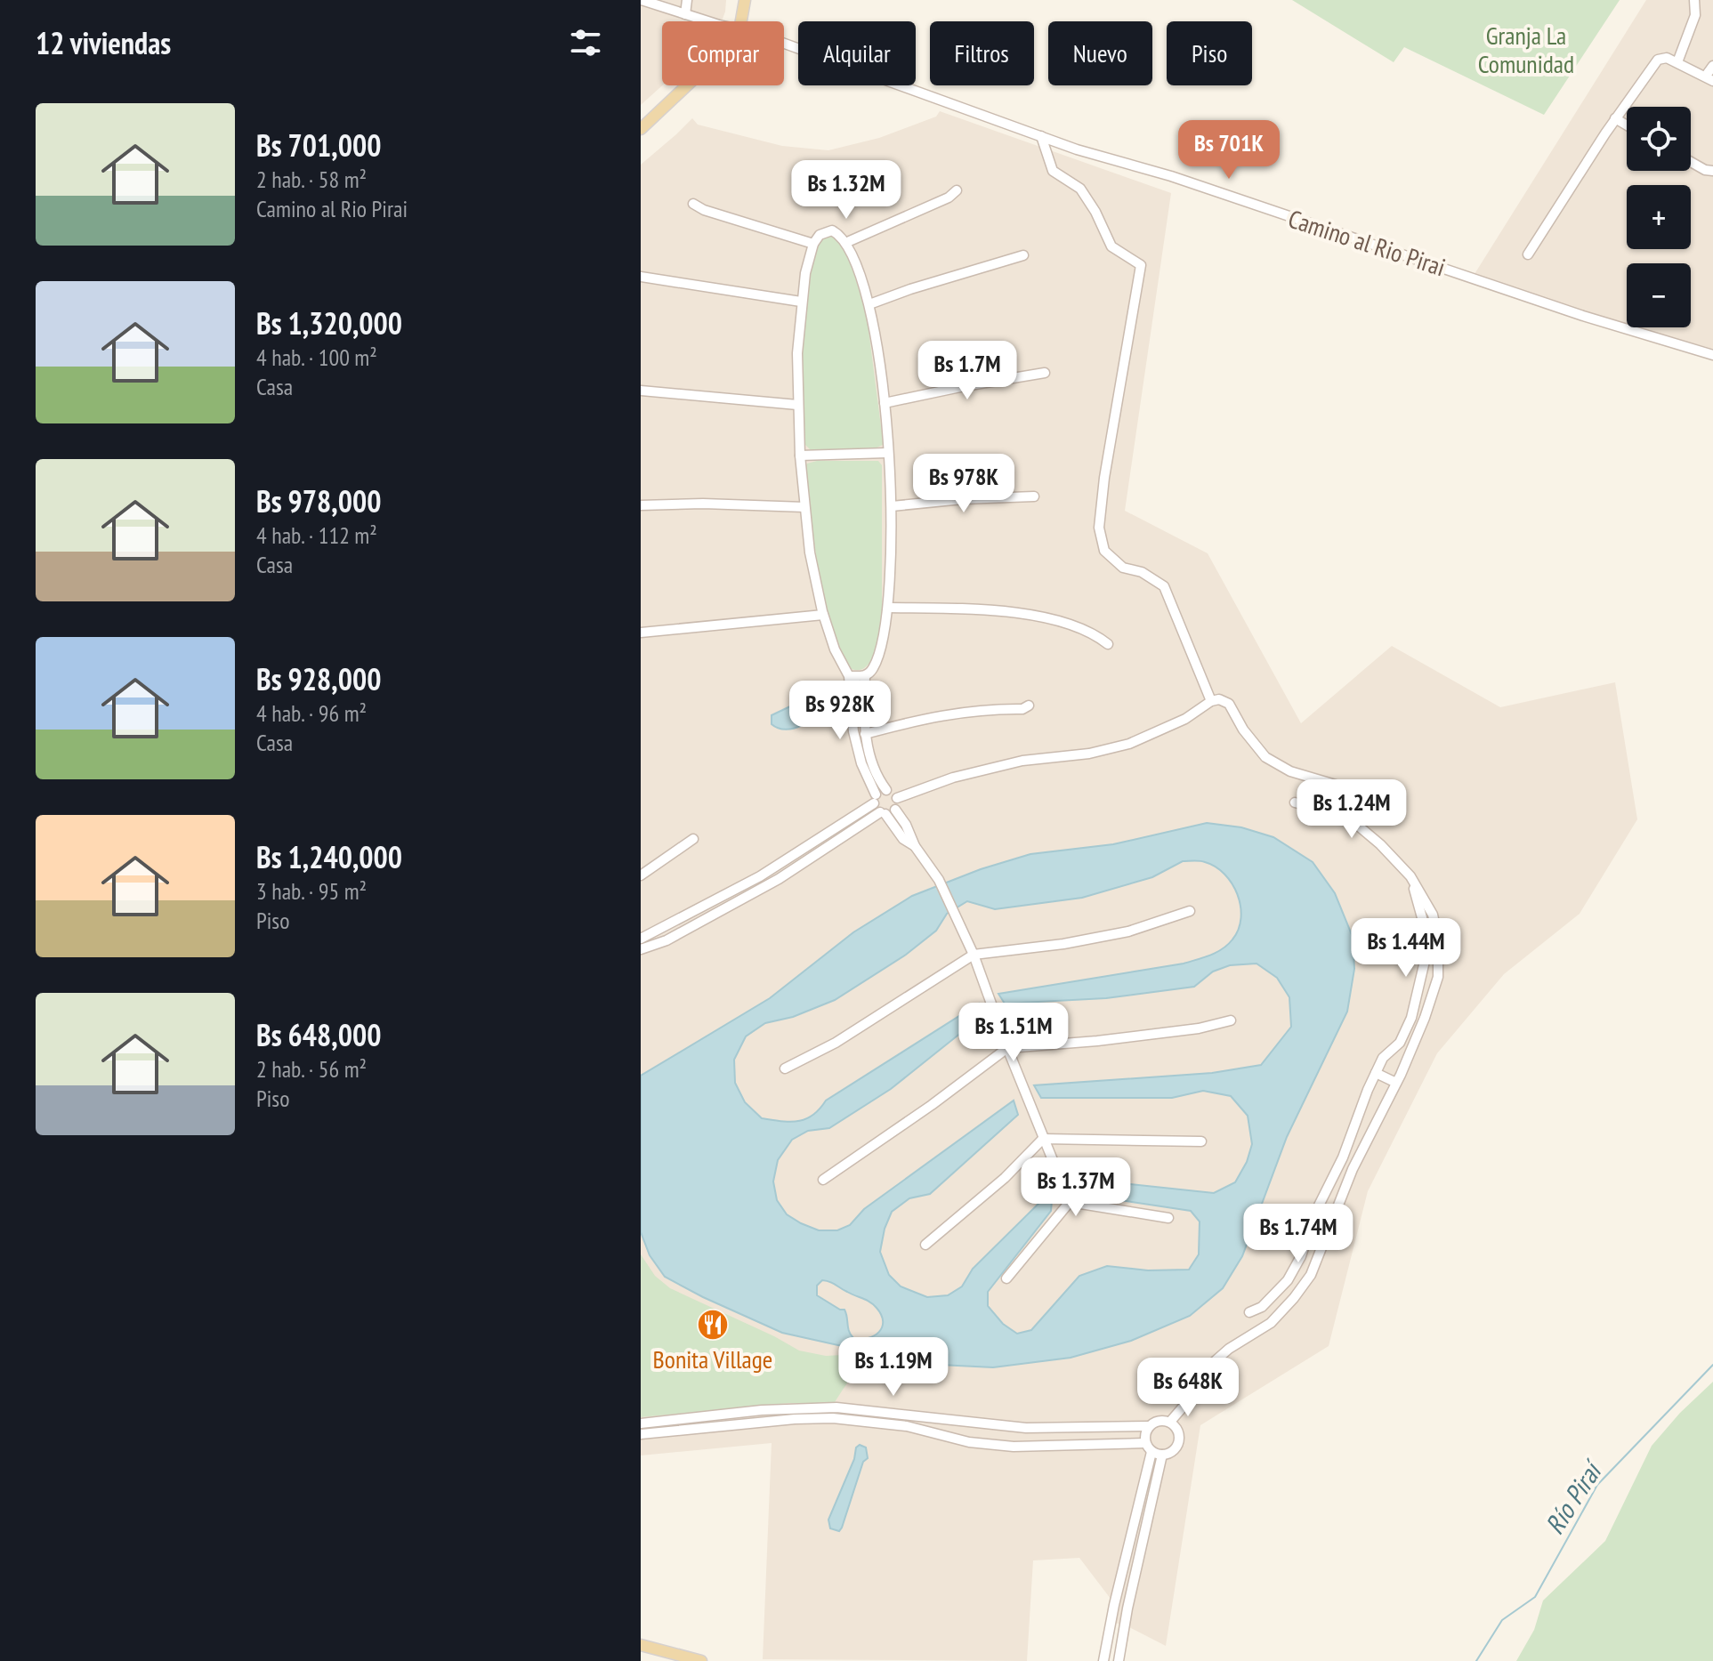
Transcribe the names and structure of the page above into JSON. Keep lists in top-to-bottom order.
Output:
{
  "streets": {
    "street": ["Camino al Rio Pirai"]
  },
  "water": ["Río Piraí"],
  "parks": ["Granja La Comunidad"],
  "places": {
    "restaurant": ["Bonita Village"]
  },
  "page": {
    "heading": "12 viviendas",
    "chip": [
      "Comprar",
      "Alquilar",
      "Filtros",
      "Nuevo",
      "Piso"
    ],
    "list": [
      {
        "name": "Bs 701,000",
        "note": "2 hab. · 58 m² · Camino al Rio Pirai"
      },
      {
        "name": "Bs 1,320,000",
        "note": "4 hab. · 100 m² · Casa"
      },
      {
        "name": "Bs 978,000",
        "note": "4 hab. · 112 m² · Casa"
      },
      {
        "name": "Bs 928,000",
        "note": "4 hab. · 96 m² · Casa"
      },
      {
        "name": "Bs 1,240,000",
        "note": "3 hab. · 95 m² · Piso"
      },
      {
        "name": "Bs 648,000",
        "note": "2 hab. · 56 m² · Piso"
      }
    ],
    "map_buttons": ["+", "−"],
    "price": [
      "Bs 701K",
      "Bs 1.32M",
      "Bs 1.7M",
      "Bs 978K",
      "Bs 928K",
      "Bs 1.24M",
      "Bs 1.44M",
      "Bs 1.51M",
      "Bs 1.37M",
      "Bs 1.74M",
      "Bs 1.19M",
      "Bs 648K"
    ]
  }
}
